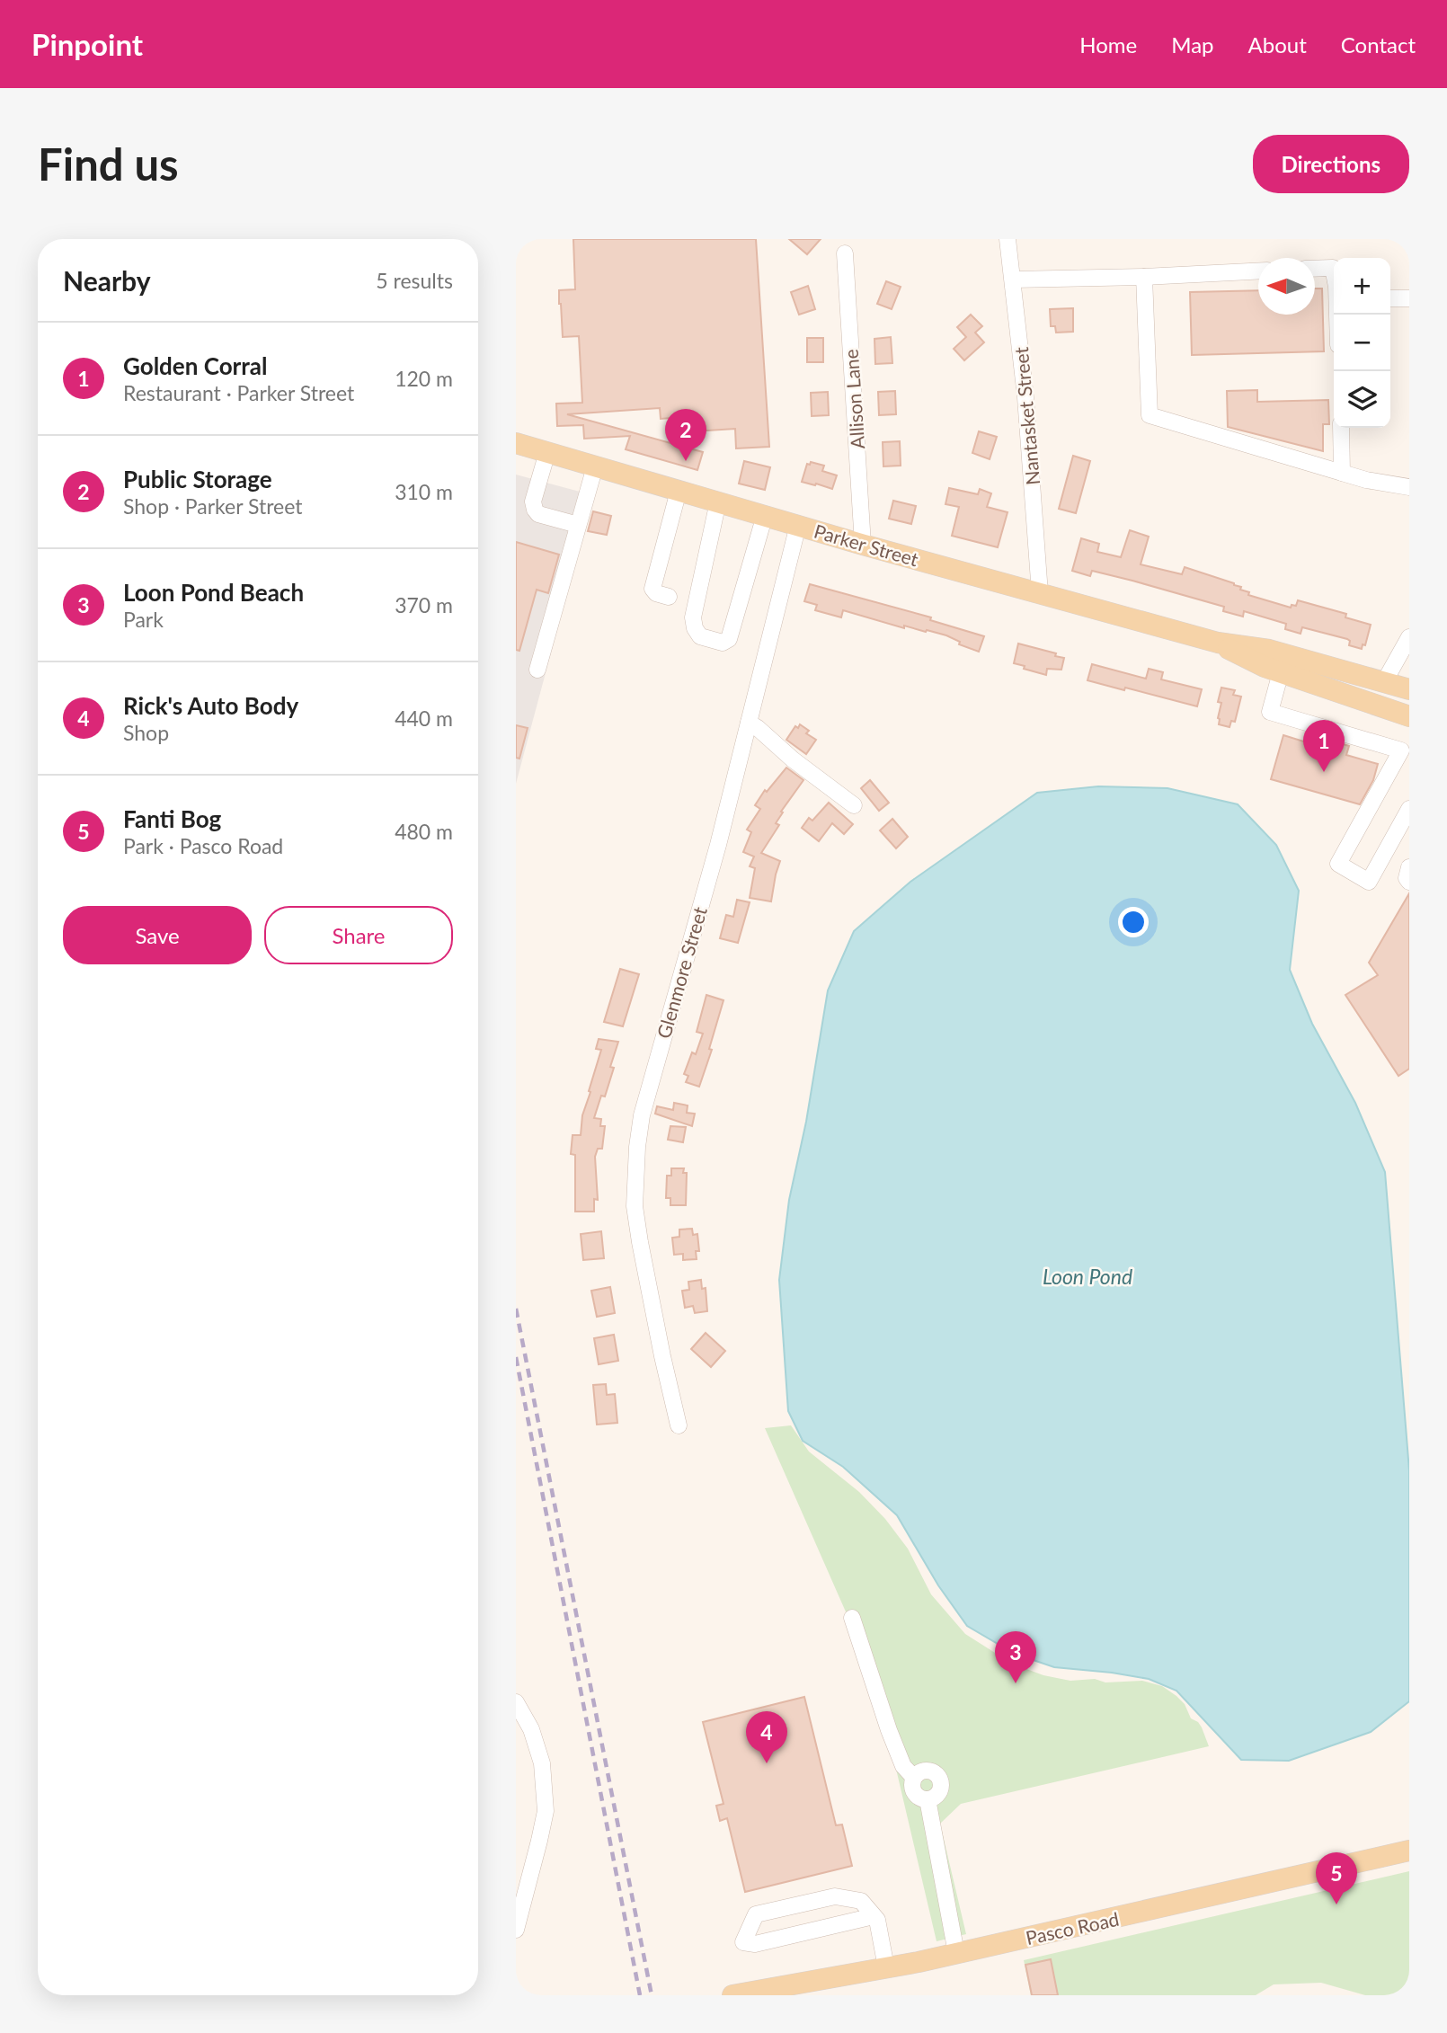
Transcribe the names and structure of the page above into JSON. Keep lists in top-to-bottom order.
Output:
{
  "streets": {
    "main road": ["Parker Street", "Pasco Road"],
    "street": ["Allison Lane", "Nantasket Street", "Glenmore Street"]
  },
  "crossings": [
    ["Allison Lane", "Parker Street"],
    ["Nantasket Street", "Parker Street"],
    ["Parker Street", "Glenmore Street"]
  ],
  "water": ["Loon Pond"],
  "north": "left",
  "page": {
    "header": "Pinpoint",
    "nav": [
      "Home",
      "Map",
      "About",
      "Contact"
    ],
    "buttons": [
      "Directions",
      ["Save", "Share"]
    ],
    "title": "Find us",
    "heading": ["Nearby", "5 results"],
    "map_buttons": ["+", "−"],
    "list": [
      {
        "mark": "1",
        "name": "Golden Corral",
        "note": "Restaurant · Parker Street",
        "value": "120 m"
      },
      {
        "mark": "2",
        "name": "Public Storage",
        "note": "Shop · Parker Street",
        "value": "310 m"
      },
      {
        "mark": "3",
        "name": "Loon Pond Beach",
        "note": "Park",
        "value": "370 m"
      },
      {
        "mark": "4",
        "name": "Rick's Auto Body",
        "note": "Shop",
        "value": "440 m"
      },
      {
        "mark": "5",
        "name": "Fanti Bog",
        "note": "Park · Pasco Road",
        "value": "480 m"
      }
    ],
    "pins": [
      "2",
      "1",
      "3",
      "4",
      "5"
    ]
  }
}
